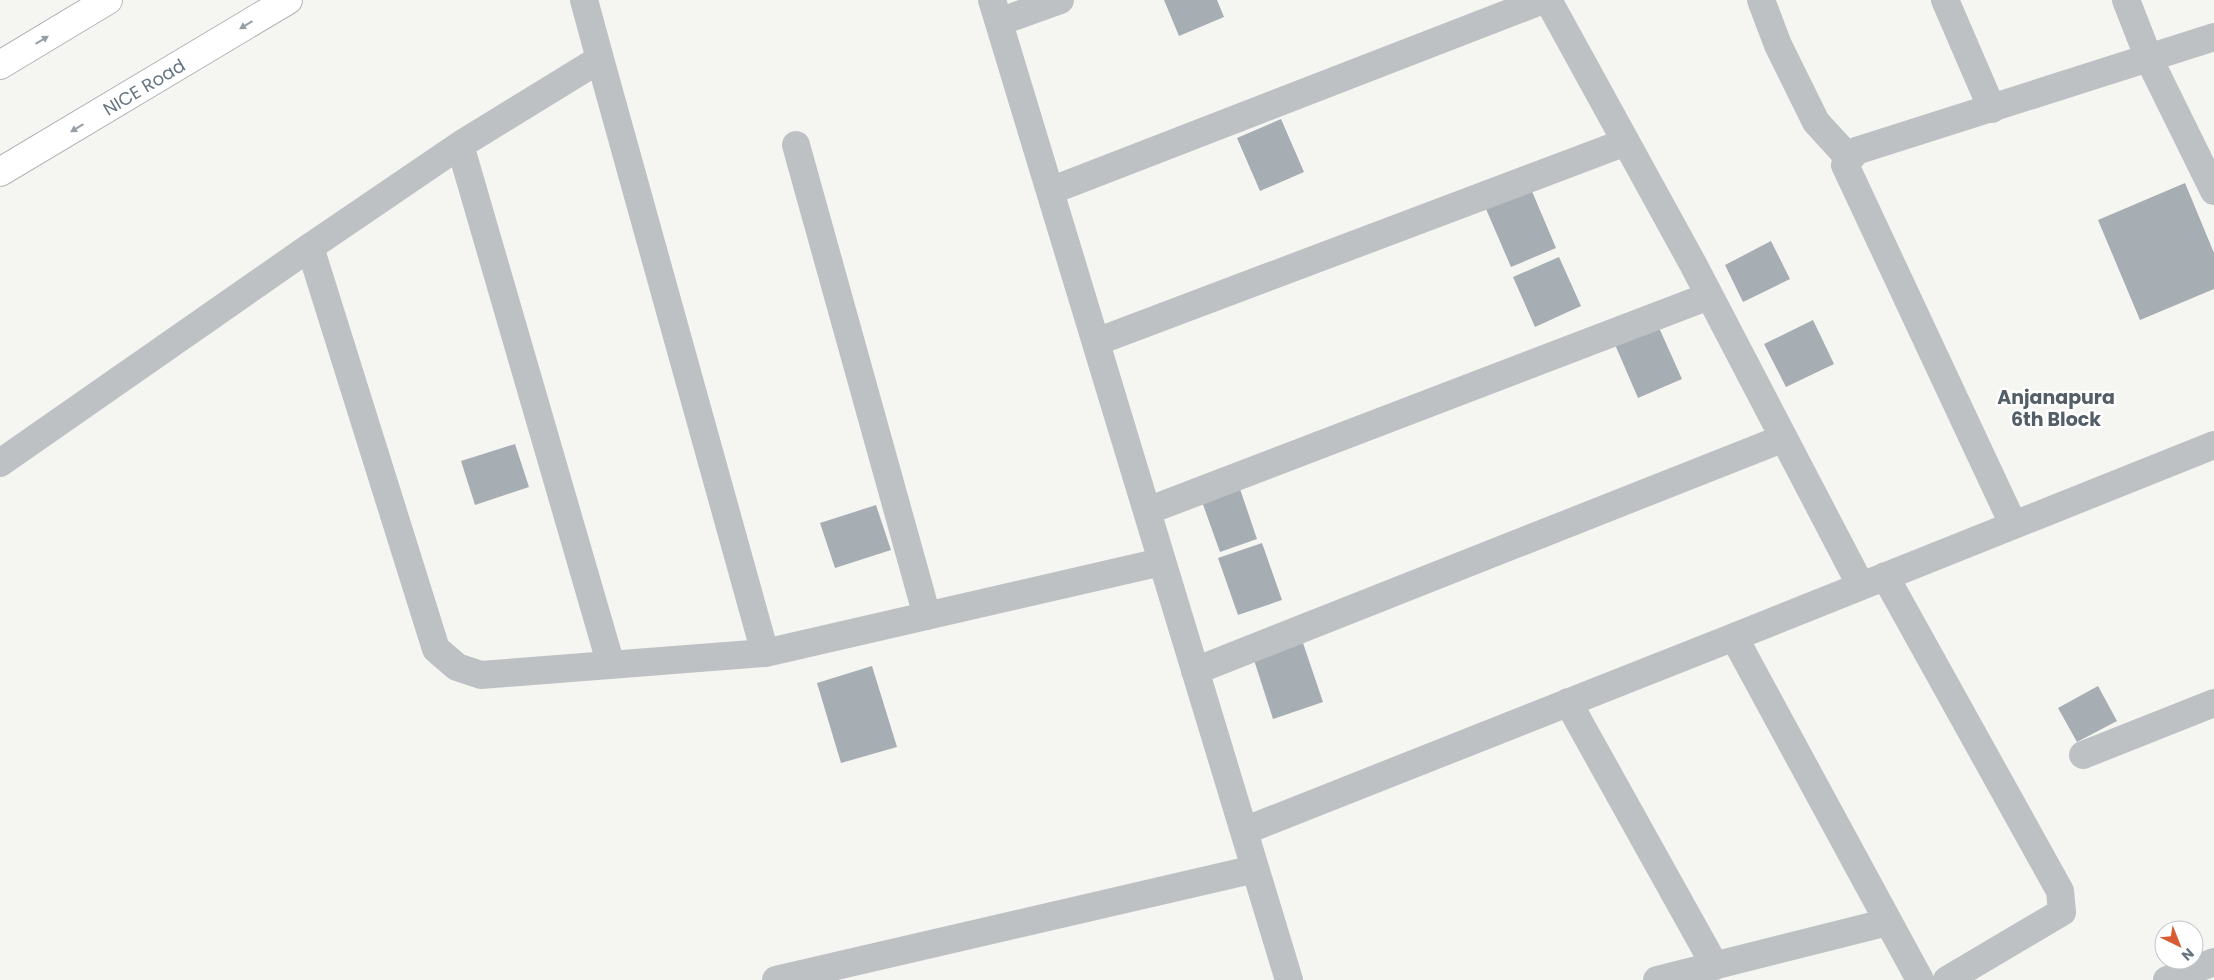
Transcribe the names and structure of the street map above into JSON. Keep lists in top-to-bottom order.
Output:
{
  "streets": {
    "highway": ["NICE Road"]
  },
  "districts": ["Anjanapura 6th Block"],
  "north": "bottom right"
}
